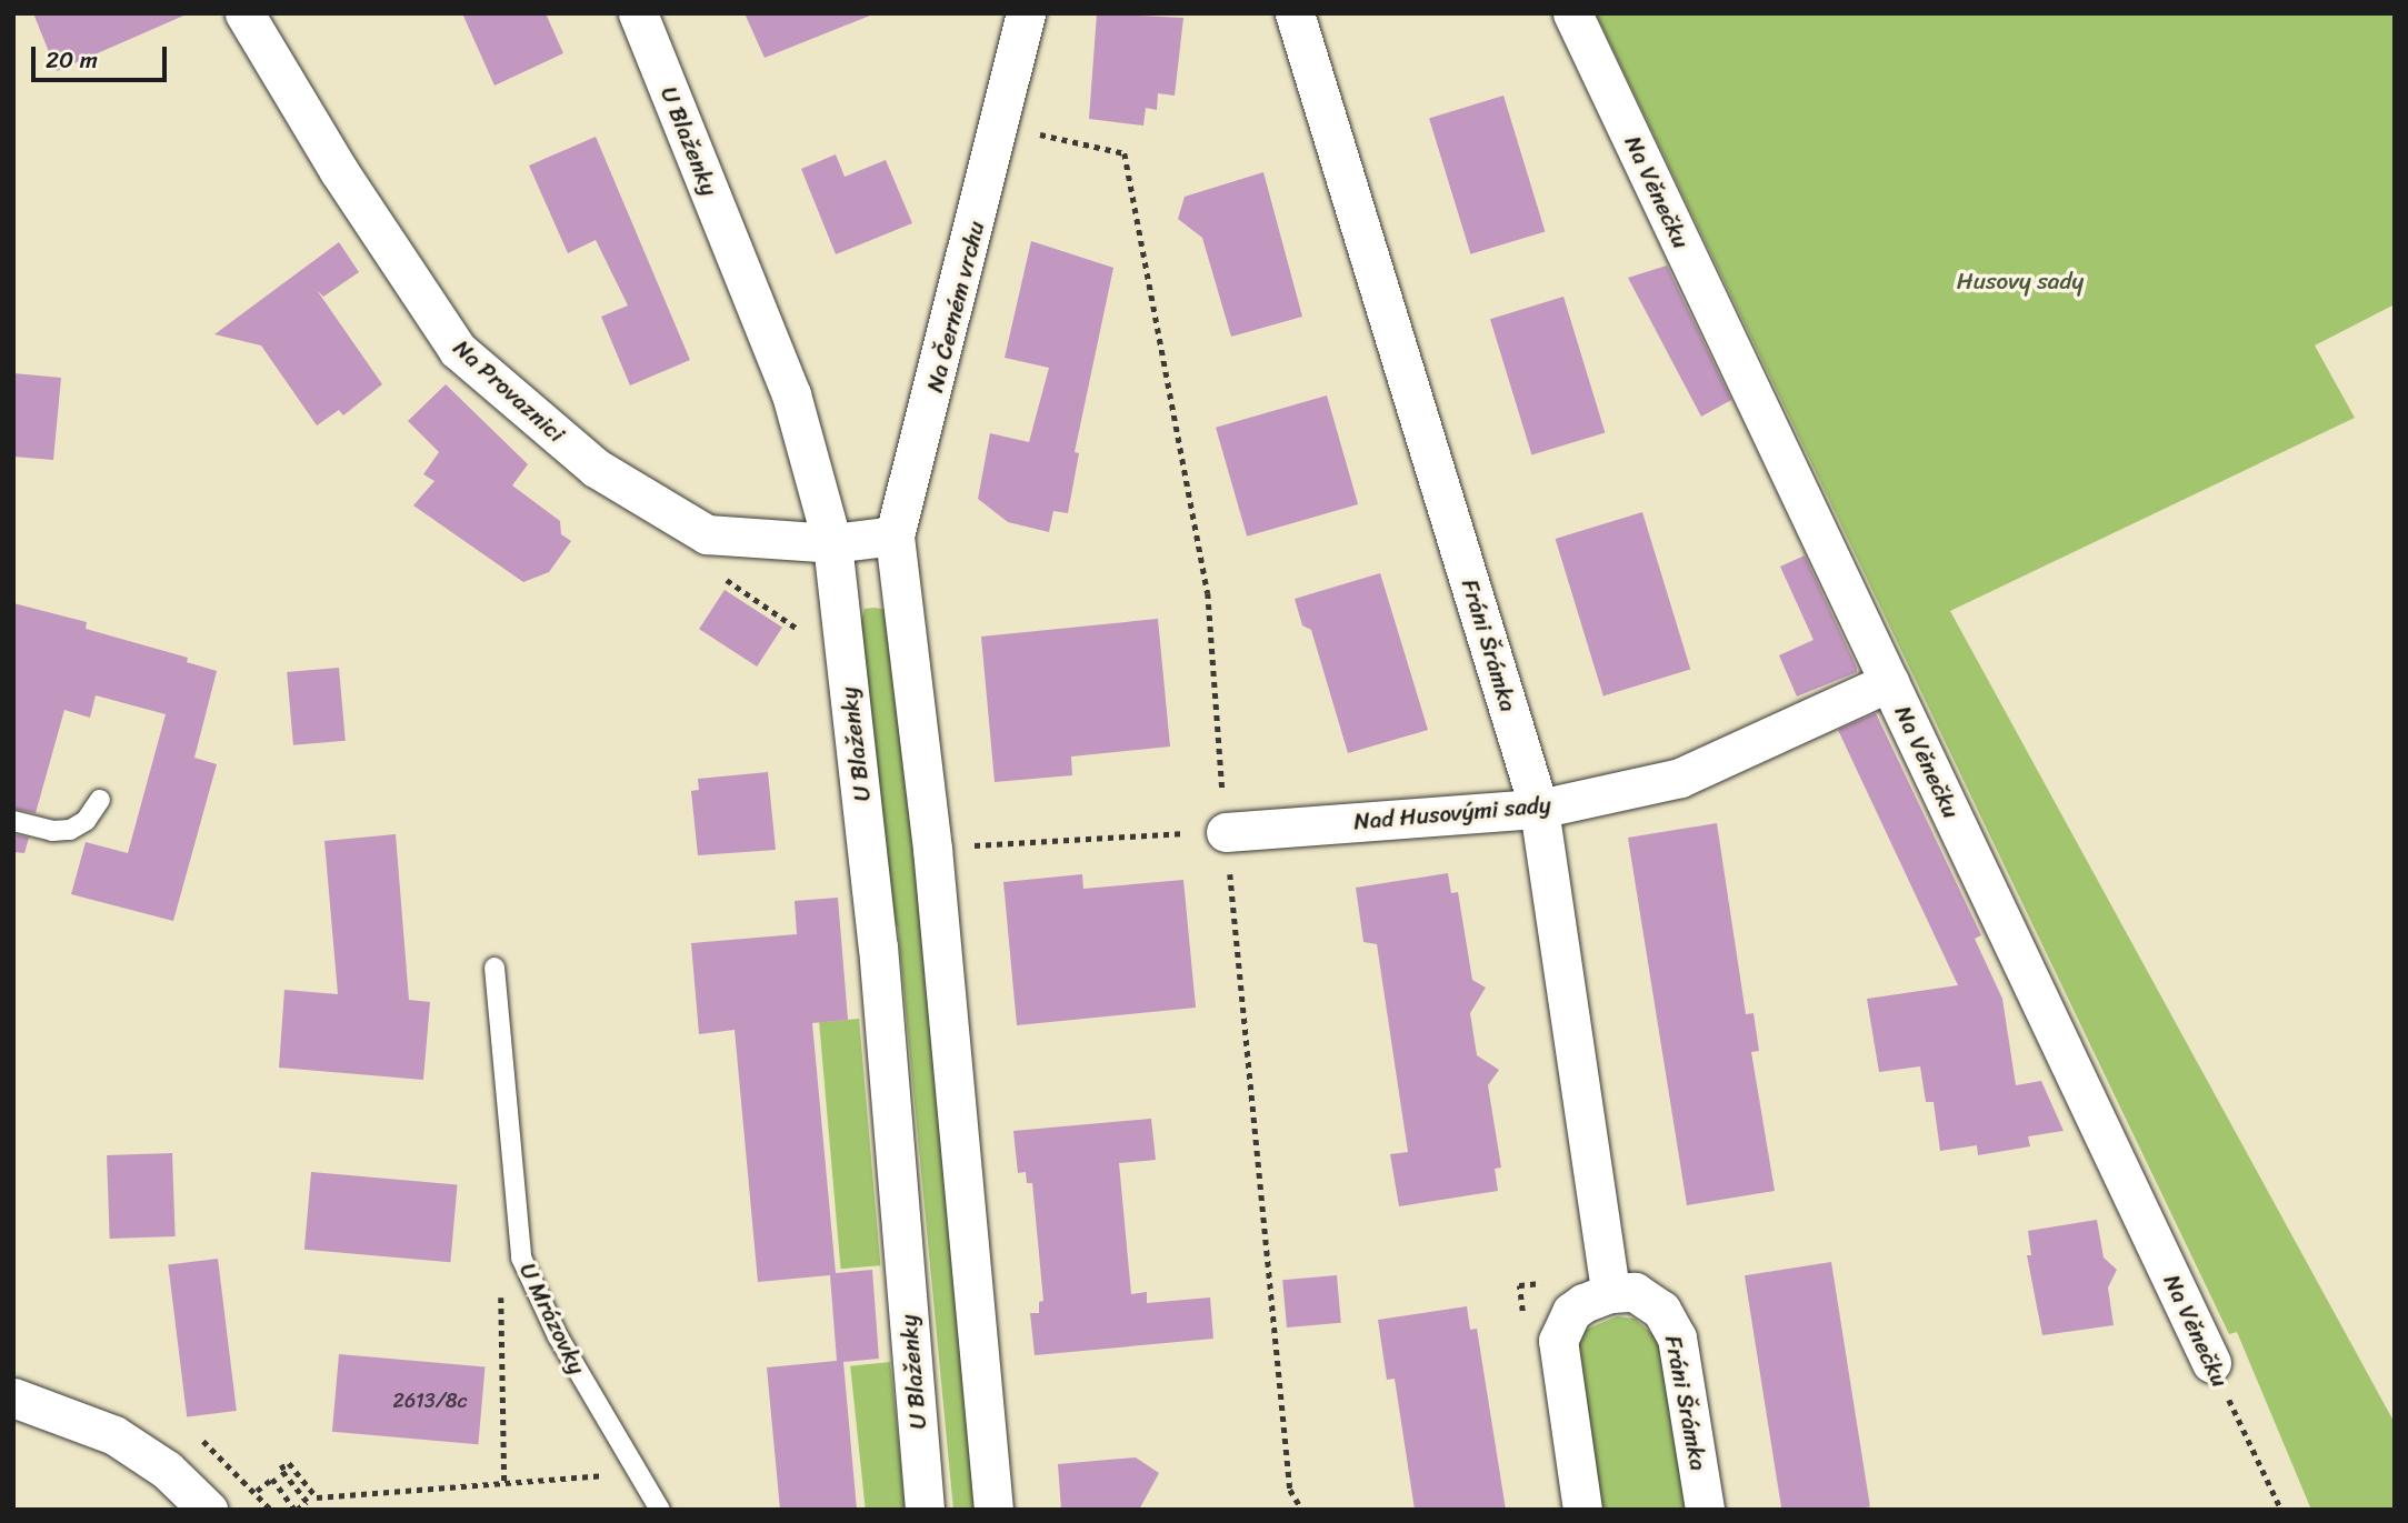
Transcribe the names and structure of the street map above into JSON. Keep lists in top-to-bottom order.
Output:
{
  "streets": {
    "street": [
      "U Blaženky",
      "Na Věnečku",
      "Na Černém vrchu",
      "Na Provaznici",
      "Fráni Šrámka",
      "Nad Husovými sady"
    ],
    "lane": ["U Mrázovky"]
  },
  "crossings": [
    ["U Blaženky", "Na Provaznici"],
    ["Na Věnečku", "Nad Husovými sady"],
    ["Fráni Šrámka", "Nad Husovými sady"]
  ],
  "parks": ["Husovy sady"],
  "house_numbers": ["2613/8c"],
  "scale_bar": "20 m"
}
